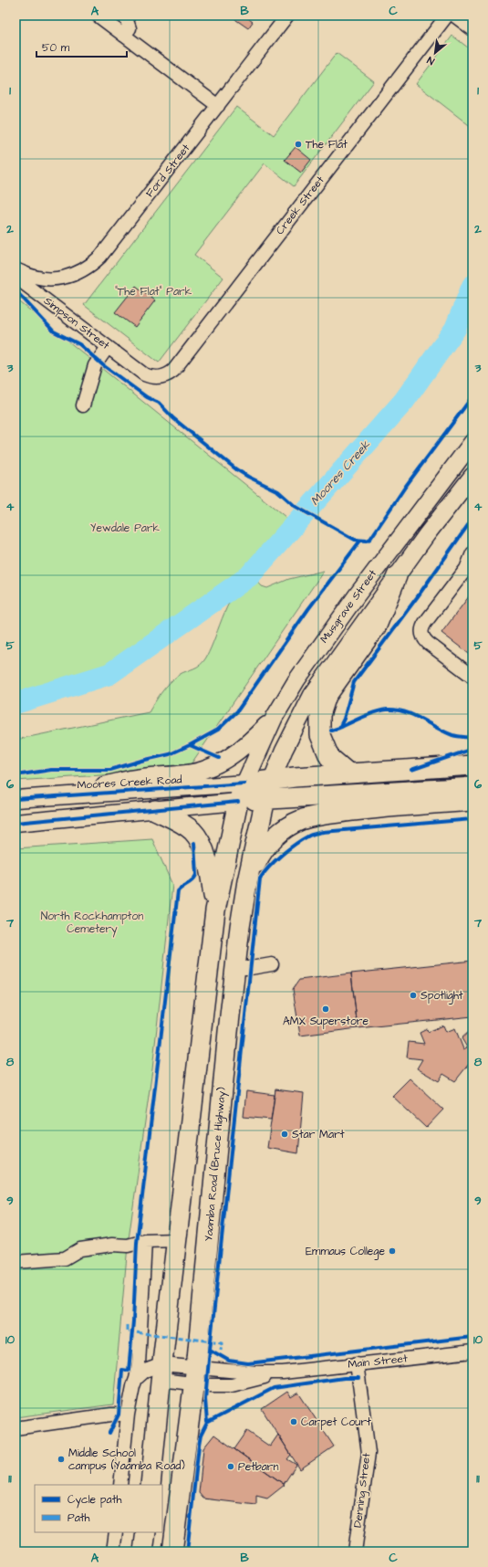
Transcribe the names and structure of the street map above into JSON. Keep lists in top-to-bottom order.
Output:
{
  "streets": {
    "highway": ["Moores Creek Road", "Yaamba Road (Bruce Highway)"],
    "main road": ["Musgrave Street"],
    "street": [
      "Ford Street",
      "Creek Street",
      "Simpson Street",
      "Main Street",
      "Denning Street"
    ]
  },
  "crossings": [
    ["Ford Street", "Simpson Street"],
    ["Creek Street", "Simpson Street"],
    ["Musgrave Street", "Moores Creek Road"],
    ["Musgrave Street", "Yaamba Road (Bruce Highway)"],
    ["Moores Creek Road", "Yaamba Road (Bruce Highway)"],
    ["Yaamba Road (Bruce Highway)", "Main Street"],
    ["Main Street", "Denning Street"]
  ],
  "water": ["Moores Creek"],
  "parks": ["\"The Flat\" Park", "Yewdale Park", "North Rockhampton Cemetery"],
  "places": [
    "The Flat",
    "Spotlight",
    "AMX Superstore",
    "Star Mart",
    "Emmaus College",
    "Carpet Court",
    "Middle School campus (Yaamba Road)",
    "Petbarn"
  ],
  "legend": ["Cycle path", "Path"],
  "scale_bar": "50 m",
  "north": "bottom left",
  "grid": {
    "columns": ["A", "B", "C"],
    "rows": [
      "1",
      "2",
      "3",
      "4",
      "5",
      "6",
      "7",
      "8",
      "9",
      "10",
      "11"
    ]
  }
}
